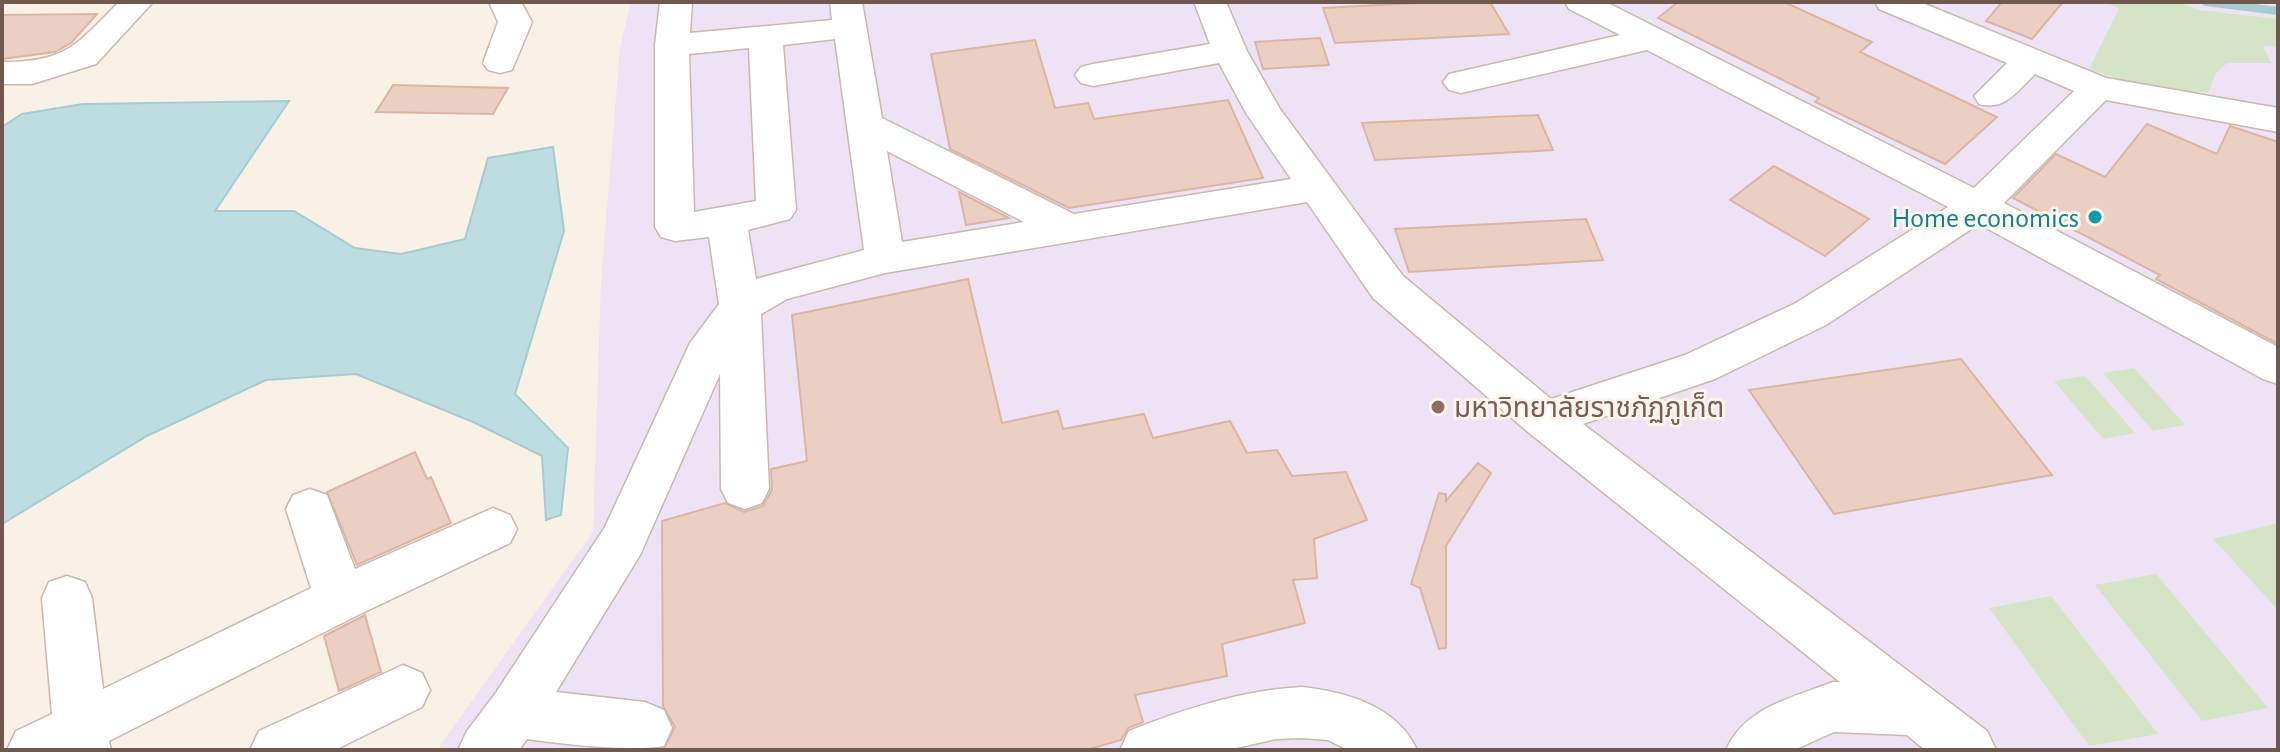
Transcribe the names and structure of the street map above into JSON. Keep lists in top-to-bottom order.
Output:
{
  "places": ["Home economics", "มหาวิทยาลัยราชภัฏภูเก็ต"]
}
